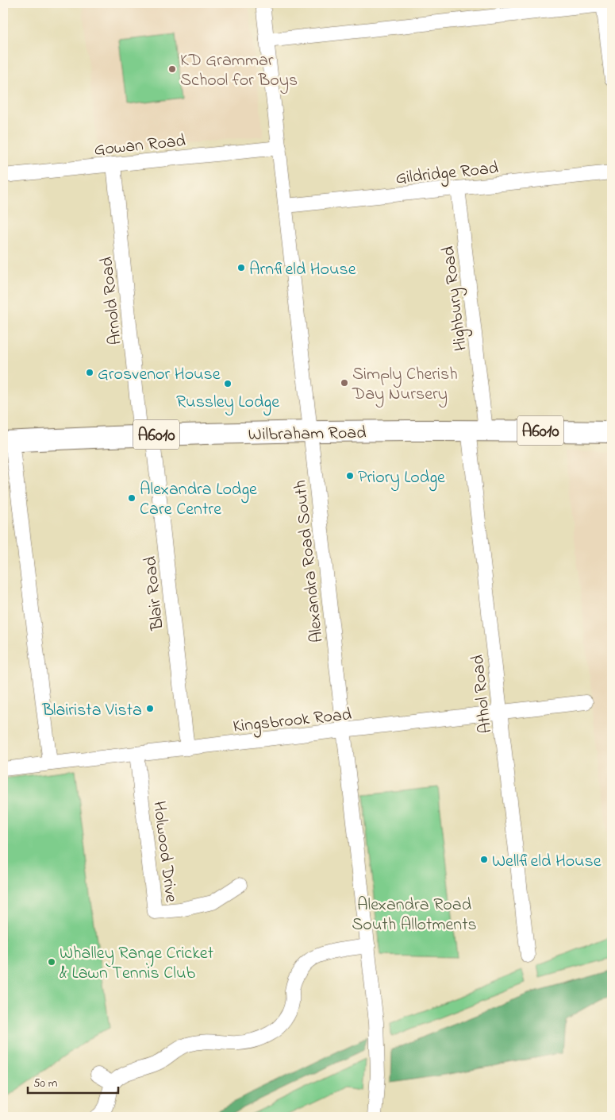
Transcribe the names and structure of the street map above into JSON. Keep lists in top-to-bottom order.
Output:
{
  "streets": {
    "highway": ["A6010", "Wilbraham Road"],
    "street": [
      "Gowan Road",
      "Gildridge Road",
      "Highbury Road",
      "Arnold Road",
      "Alexandra Road South",
      "Blair Road",
      "Athol Road",
      "Kingsbrook Road",
      "Holwood Drive"
    ]
  },
  "crossings": [
    ["Gowan Road", "Arnold Road"],
    ["Gowan Road", "Alexandra Road South"],
    ["Gildridge Road", "Highbury Road"],
    ["Gildridge Road", "Alexandra Road South"],
    ["Highbury Road", "Wilbraham Road"],
    ["Highbury Road", "Athol Road"],
    ["Arnold Road", "Wilbraham Road"],
    ["Arnold Road", "Blair Road"],
    ["Wilbraham Road", "Alexandra Road South"],
    ["Wilbraham Road", "Blair Road"],
    ["Wilbraham Road", "Athol Road"],
    ["Alexandra Road South", "Kingsbrook Road"],
    ["Blair Road", "Kingsbrook Road"],
    ["Athol Road", "Kingsbrook Road"],
    ["Kingsbrook Road", "Holwood Drive"]
  ],
  "parks": ["Alexandra Road South Allotments"],
  "places": [
    "KD Grammar School for Boys",
    "Arnfield House",
    "Grosvenor House",
    "Simply Cherish Day Nursery",
    "Russley Lodge",
    "Priory Lodge",
    "Alexandra Lodge Care Centre",
    "Blairista Vista",
    "Wellfield House",
    "Whalley Range Cricket & Lawn Tennis Club"
  ],
  "scale_bar": "50 m"
}
